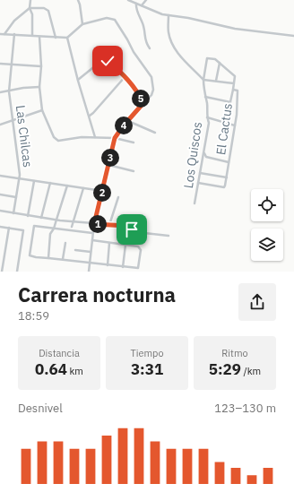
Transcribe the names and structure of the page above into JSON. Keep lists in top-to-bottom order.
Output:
{
  "streets": {
    "street": ["El Cactus", "Las Chilcas", "Los Quiscos"]
  },
  "crossings": [
    ["El Cactus", "Los Quiscos"]
  ],
  "page": {
    "pins": [
      "5",
      "4",
      "3",
      "2",
      "1"
    ],
    "heading": ["Carrera nocturna", "18:59"],
    "stats": [
      ["Distancia", "0.64 km"],
      ["Tiempo", "3:31"],
      ["Ritmo", "5:29 /km"]
    ],
    "chart": ["Desnivel", "123–130 m"]
  }
}
